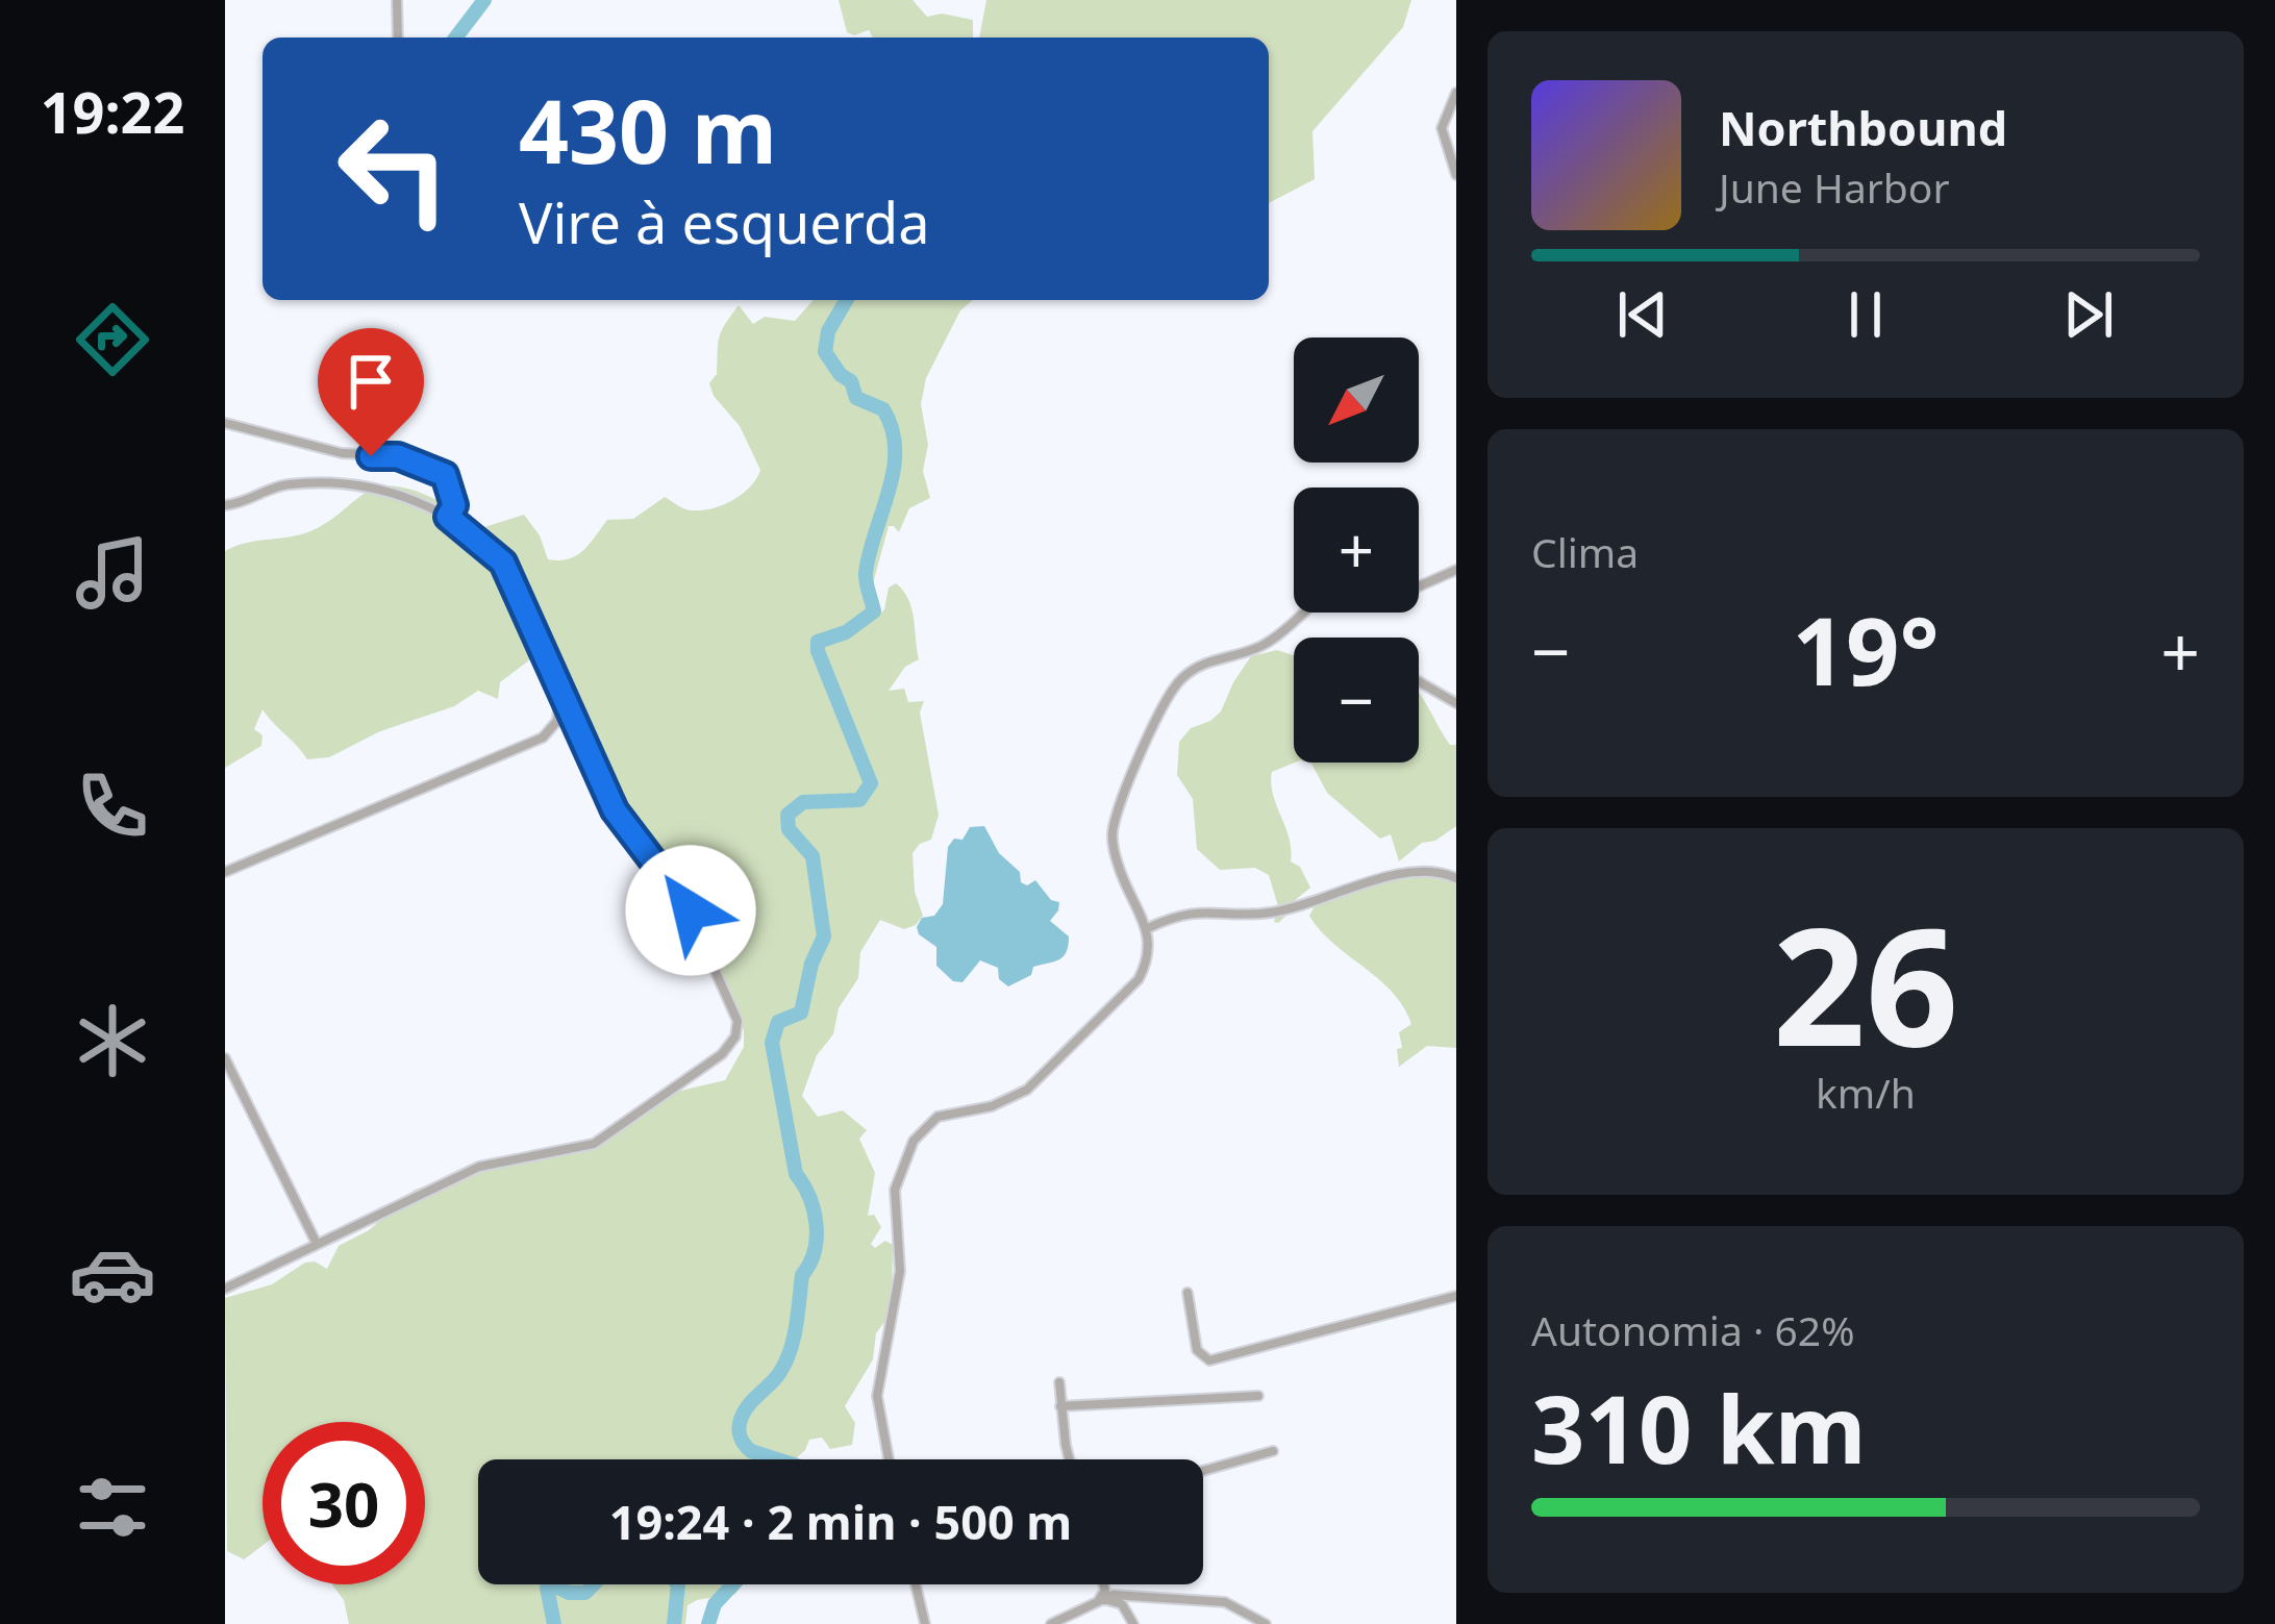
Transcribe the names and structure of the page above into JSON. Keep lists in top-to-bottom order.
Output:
{
  "north": "bottom left",
  "page": {
    "tabs": "19:22",
    "turn": ["430 m", "Vire à esquerda"],
    "song": ["Northbound", "June Harbor"],
    "map_buttons": ["+", "−"],
    "tile": [
      "Clima",
      ["26", "km/h"],
      ["Autonomia · 62%", "310 km"]
    ],
    "heat": ["−", "19°", "+"],
    "limit": "30",
    "trip": "19:24 · 2 min · 500 m"
  }
}
